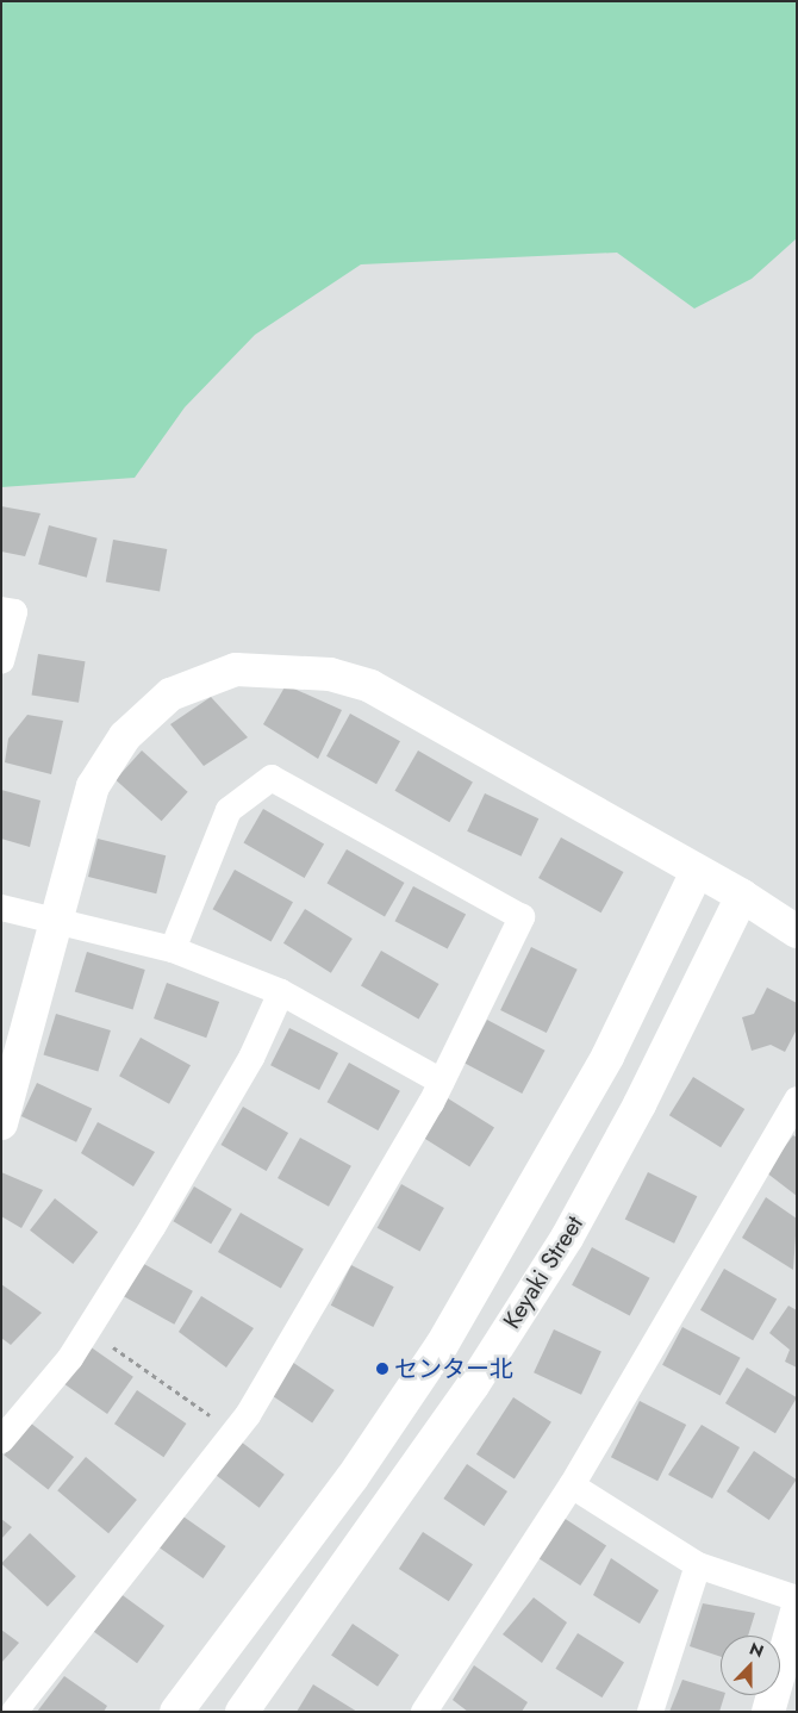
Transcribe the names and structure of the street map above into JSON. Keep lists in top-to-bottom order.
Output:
{
  "streets": {
    "street": ["Keyaki Street"]
  },
  "places": ["センター北"],
  "north": "top"
}
